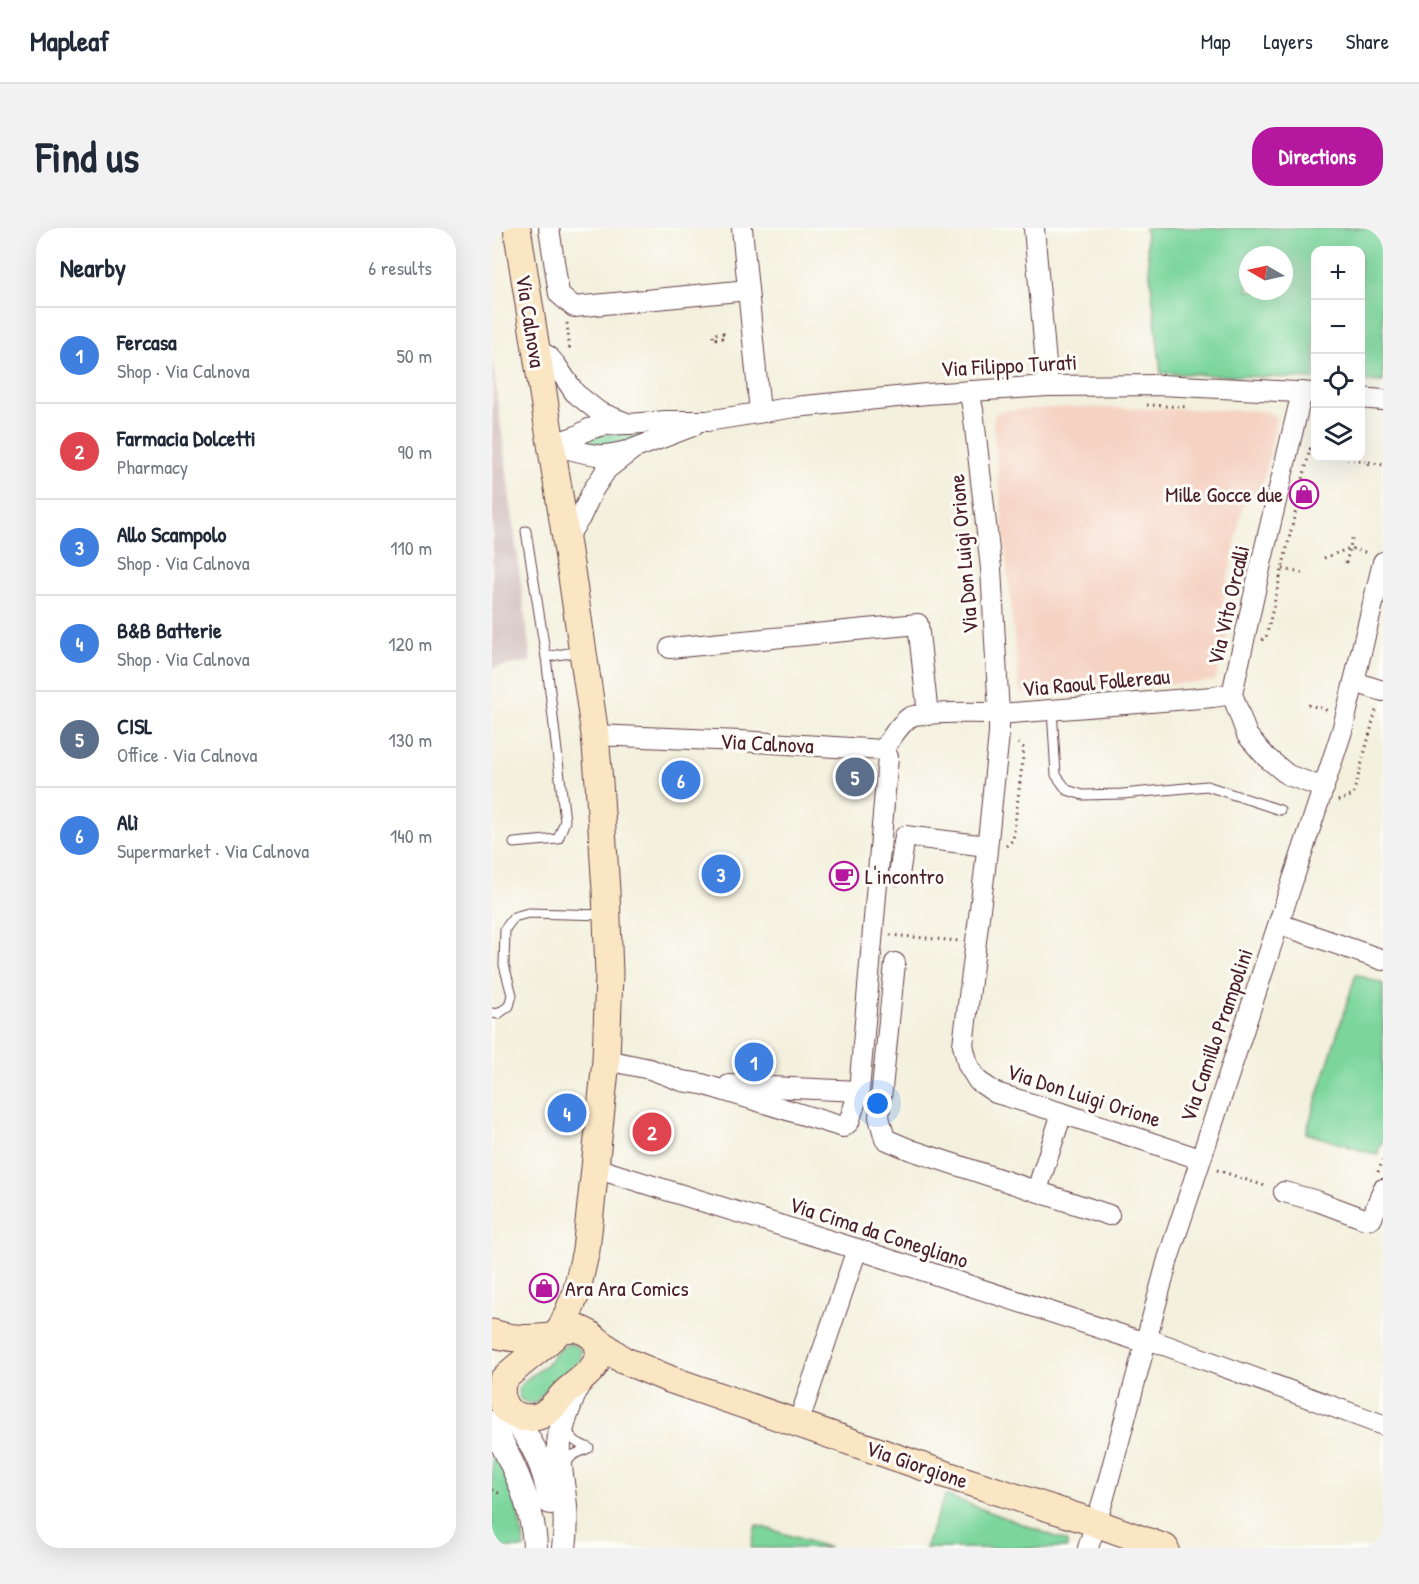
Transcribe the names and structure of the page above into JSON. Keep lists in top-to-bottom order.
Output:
{
  "streets": {
    "main road": ["Via Calnova", "Via Giorgione"],
    "street": [
      "Via Filippo Turati",
      "Via Don Luigi Orione",
      "Via Vito Orcalli",
      "Via Raoul Follereau",
      "Via Camillo Prampolini",
      "Via Cima da Conegliano"
    ]
  },
  "crossings": [
    ["Via Calnova", "Via Filippo Turati"],
    ["Via Calnova", "Via Cima da Conegliano"],
    ["Via Calnova", "Via Giorgione"],
    ["Via Filippo Turati", "Via Don Luigi Orione"],
    ["Via Filippo Turati", "Via Vito Orcalli"],
    ["Via Don Luigi Orione", "Via Raoul Follereau"],
    ["Via Don Luigi Orione", "Via Camillo Prampolini"],
    ["Via Vito Orcalli", "Via Raoul Follereau"],
    ["Via Vito Orcalli", "Via Camillo Prampolini"],
    ["Via Camillo Prampolini", "Via Cima da Conegliano"],
    ["Via Camillo Prampolini", "Via Giorgione"]
  ],
  "places": {
    "shop": ["Mille Gocce due", "Ara Ara Comics"],
    "cafe": ["L'incontro"]
  },
  "north": "left",
  "page": {
    "header": "Mapleaf",
    "nav": ["Map", "Layers", "Share"],
    "buttons": "Directions",
    "title": "Find us",
    "heading": ["Nearby", "6 results"],
    "map_buttons": ["+", "−"],
    "list": [
      {
        "mark": "1",
        "name": "Fercasa",
        "note": "Shop · Via Calnova",
        "value": "50 m"
      },
      {
        "mark": "2",
        "name": "Farmacia Dolcetti",
        "note": "Pharmacy",
        "value": "90 m"
      },
      {
        "mark": "3",
        "name": "Allo Scampolo",
        "note": "Shop · Via Calnova",
        "value": "110 m"
      },
      {
        "mark": "4",
        "name": "B&B Batterie",
        "note": "Shop · Via Calnova",
        "value": "120 m"
      },
      {
        "mark": "5",
        "name": "CISL",
        "note": "Office · Via Calnova",
        "value": "130 m"
      },
      {
        "mark": "6",
        "name": "Alì",
        "note": "Supermarket · Via Calnova",
        "value": "140 m"
      }
    ],
    "pins": [
      "5",
      "6",
      "3",
      "1",
      "4",
      "2"
    ]
  }
}
